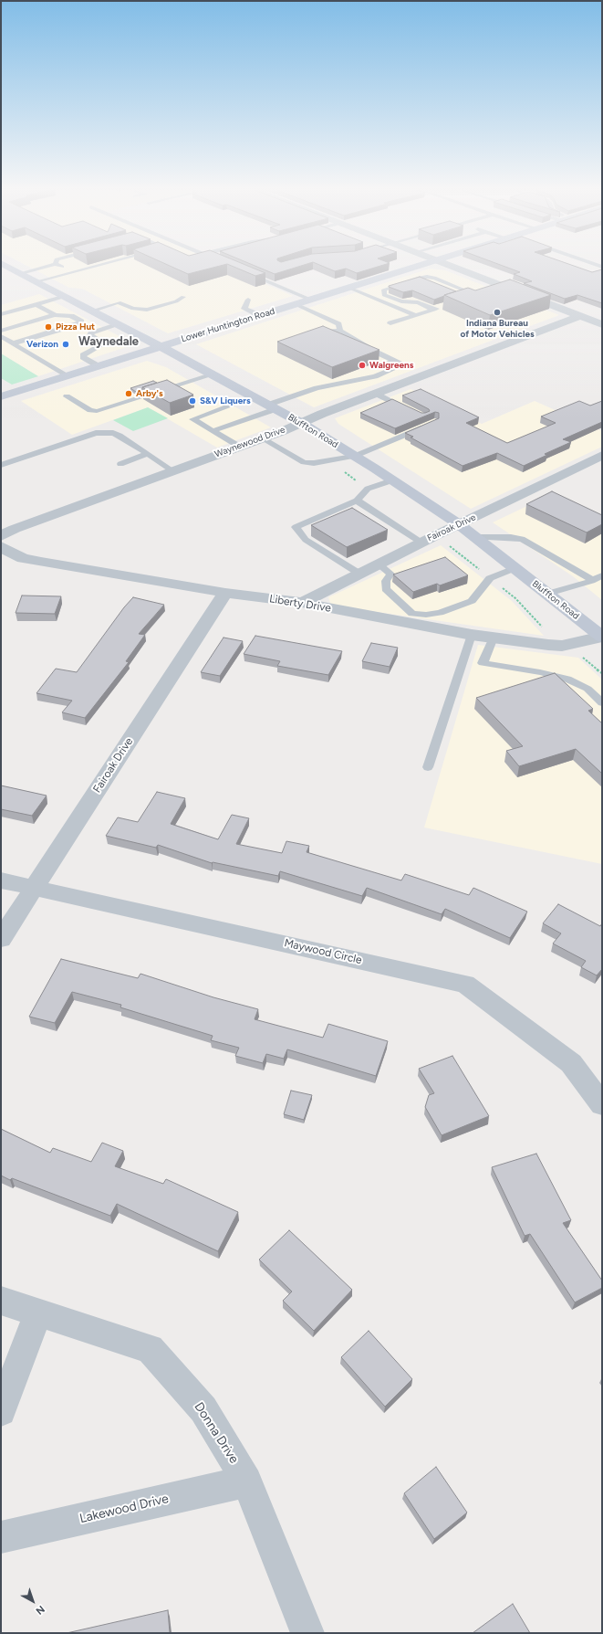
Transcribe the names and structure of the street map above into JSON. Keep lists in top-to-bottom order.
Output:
{
  "streets": {
    "main road": ["Lower Huntington Road", "Bluffton Road"],
    "street": [
      "Waynewood Drive",
      "Fairoak Drive",
      "Liberty Drive",
      "Maywood Circle",
      "Donna Drive",
      "Lakewood Drive"
    ]
  },
  "crossings": [
    ["Lower Huntington Road", "Bluffton Road"],
    ["Bluffton Road", "Waynewood Drive"],
    ["Bluffton Road", "Fairoak Drive"],
    ["Bluffton Road", "Liberty Drive"],
    ["Fairoak Drive", "Liberty Drive"],
    ["Fairoak Drive", "Maywood Circle"],
    ["Donna Drive", "Lakewood Drive"]
  ],
  "districts": ["Waynedale"],
  "places": [
    "Indiana Bureau of Motor Vehicles",
    "Pizza Hut",
    "Verizon",
    "Walgreens",
    "Arby's",
    "S&V Liquers"
  ],
  "north": "bottom right"
}
